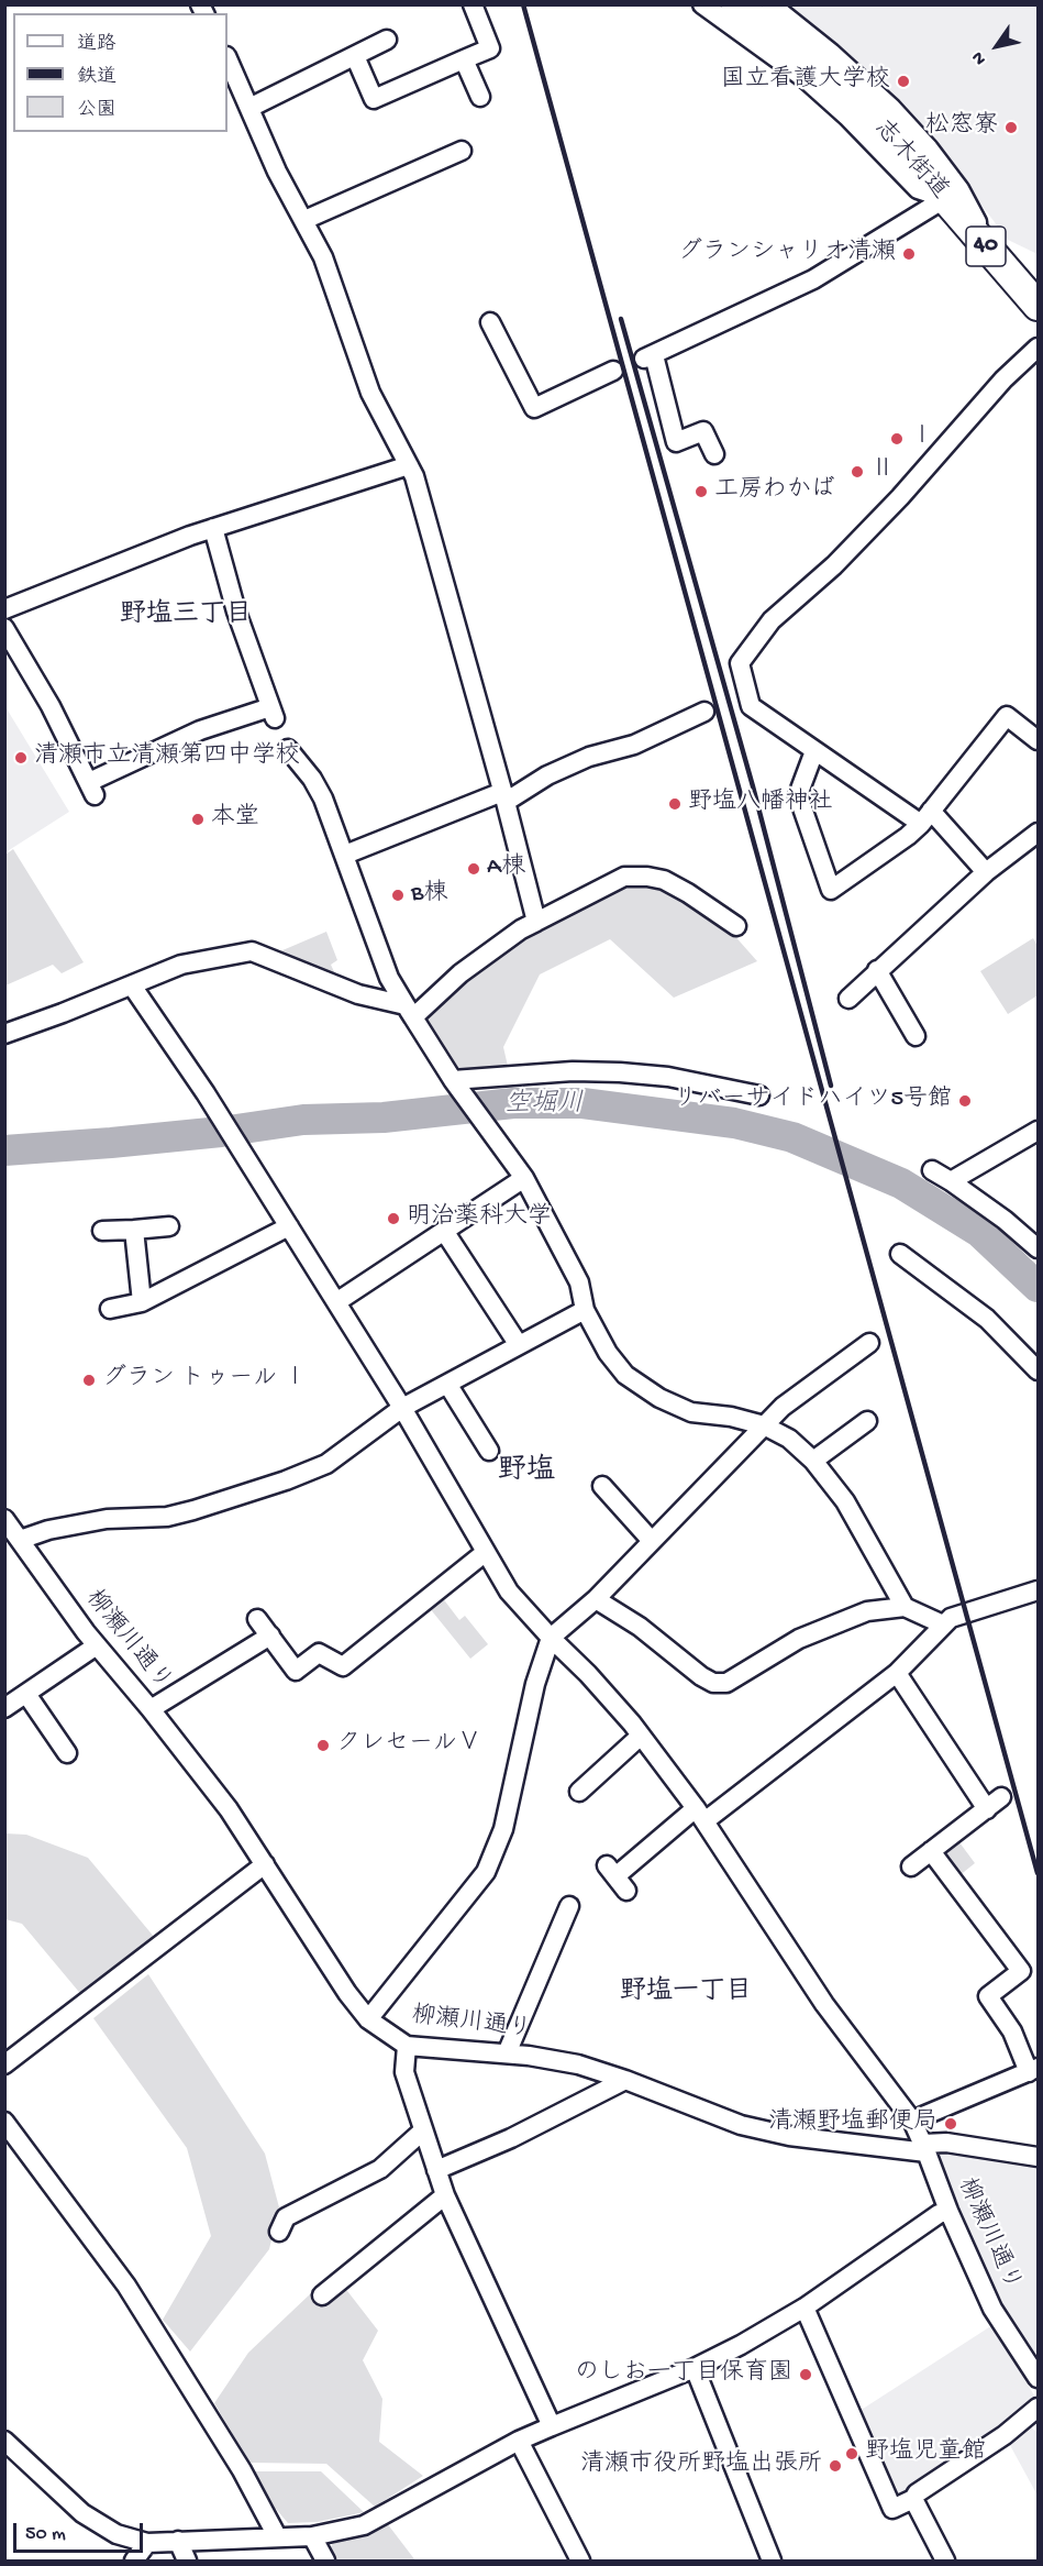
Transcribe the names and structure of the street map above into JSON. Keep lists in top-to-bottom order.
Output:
{
  "streets": {
    "main road": ["志木街道", "40"],
    "street": ["柳瀬川通り"]
  },
  "districts": ["野塩三丁目", "野塩", "野塩一丁目"],
  "water": ["空堀川"],
  "places": [
    "国立看護大学校",
    "松窓寮",
    "グランシャリオ清瀬",
    "Ⅰ",
    "Ⅱ",
    "工房わかば",
    "清瀬市立清瀬第四中学校",
    "野塩八幡神社",
    "本堂",
    "A棟",
    "B棟",
    "リバーサイドハイツ5号館",
    "明治薬科大学",
    "グラン トゥール Ⅰ",
    "クレセールⅤ",
    "清瀬野塩郵便局",
    "のしお一丁目保育園",
    "野塩児童館",
    "清瀬市役所野塩出張所"
  ],
  "legend": ["道路", "鉄道", "公園"],
  "scale_bar": "50 m",
  "north": "bottom left"
}
